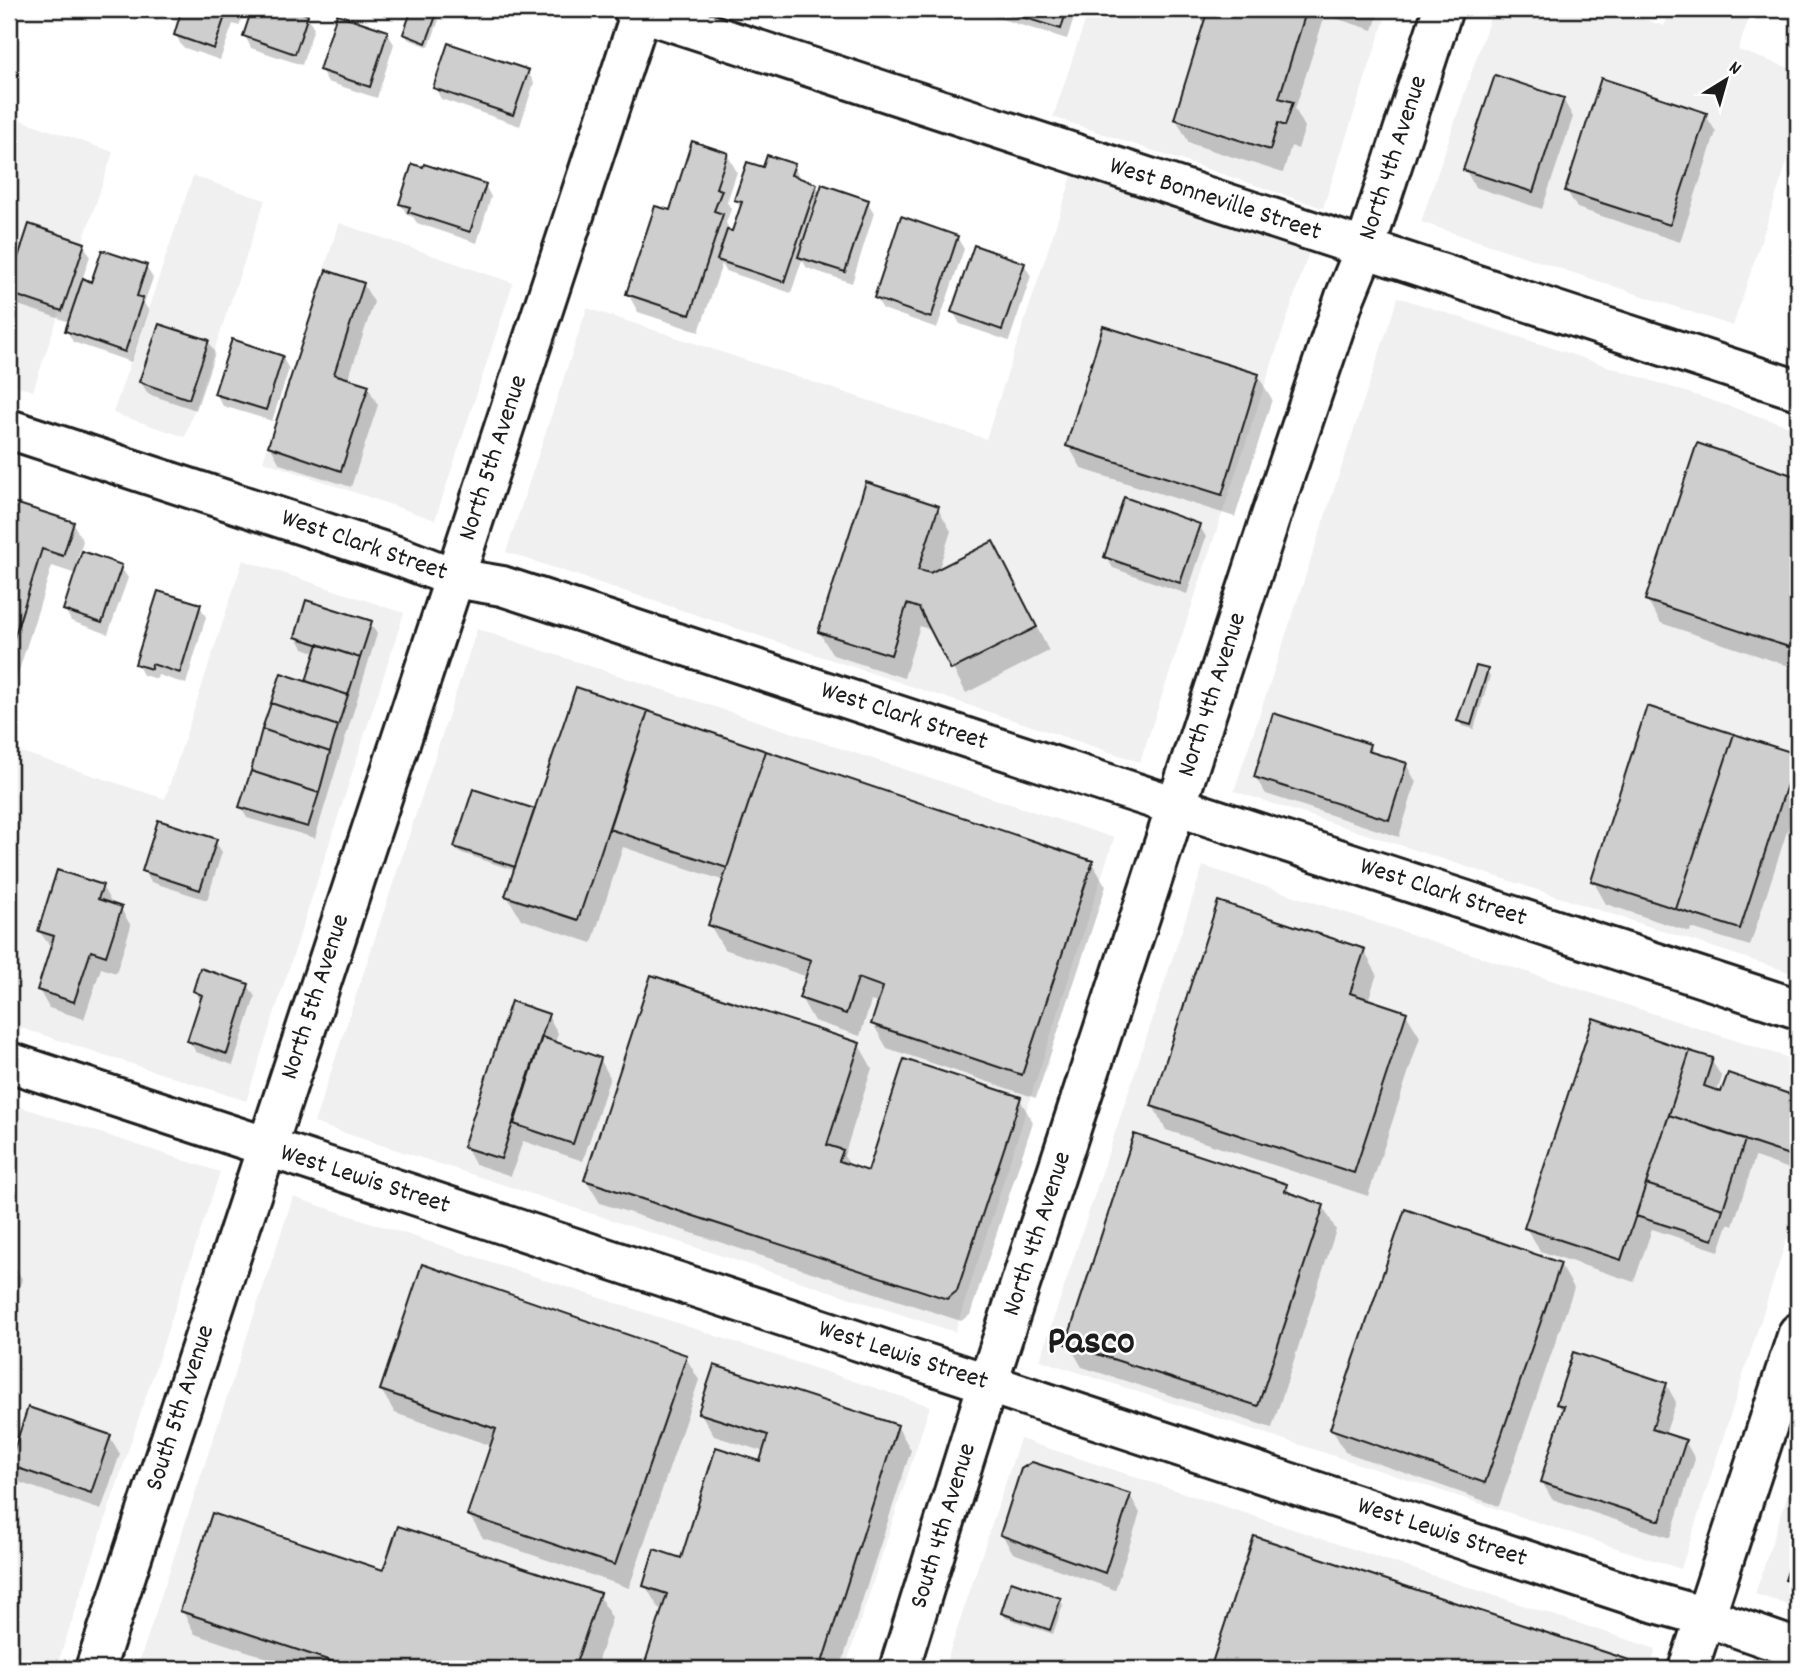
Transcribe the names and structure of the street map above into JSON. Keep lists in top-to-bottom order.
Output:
{
  "streets": {
    "street": [
      "North 4th Avenue",
      "West Bonneville Street",
      "North 5th Avenue",
      "West Clark Street",
      "West Lewis Street",
      "South 5th Avenue",
      "South 4th Avenue"
    ]
  },
  "crossings": [
    ["North 4th Avenue", "West Bonneville Street"],
    ["North 4th Avenue", "West Clark Street"],
    ["North 4th Avenue", "West Lewis Street"],
    ["North 4th Avenue", "South 4th Avenue"],
    ["West Bonneville Street", "North 5th Avenue"],
    ["North 5th Avenue", "West Clark Street"],
    ["North 5th Avenue", "West Lewis Street"],
    ["North 5th Avenue", "South 5th Avenue"],
    ["West Lewis Street", "South 5th Avenue"],
    ["West Lewis Street", "South 4th Avenue"]
  ],
  "districts": ["Pasco"],
  "north": "top right"
}
